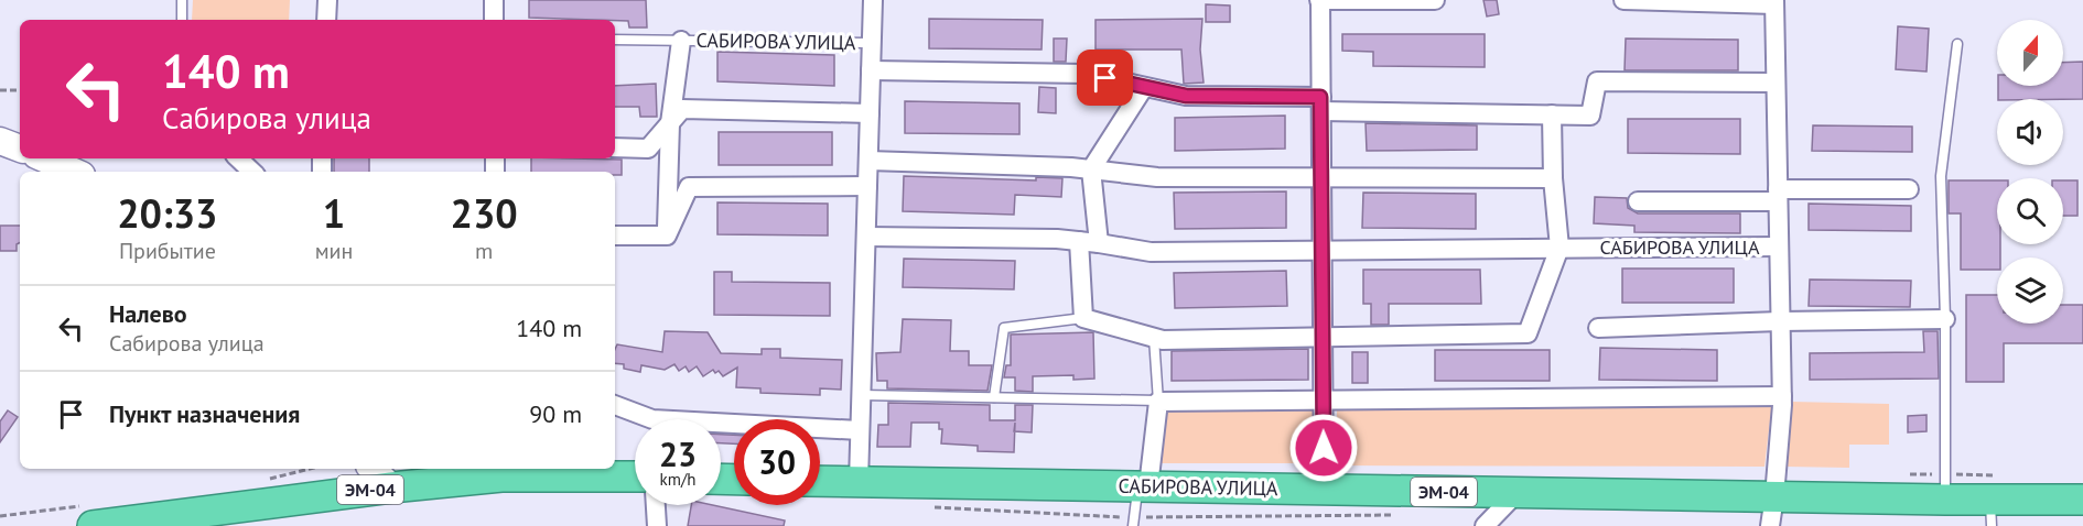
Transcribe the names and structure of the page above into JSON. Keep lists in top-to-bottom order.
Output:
{
  "streets": {
    "highway": ["САБИРОВА УЛИЦА", "ЭМ-04"]
  },
  "north": "top",
  "page": {
    "turn": ["140 m", "Сабирова улица"],
    "eta": [
      "20:33",
      "Прибытие",
      "1",
      "мин",
      "230",
      "m"
    ],
    "list": [
      {
        "name": "Налево",
        "note": "Сабирова улица",
        "value": "140 m"
      },
      {
        "name": "Пункт назначения",
        "value": "90 m"
      }
    ],
    "speed": "23 km/h",
    "limit": "30"
  }
}
